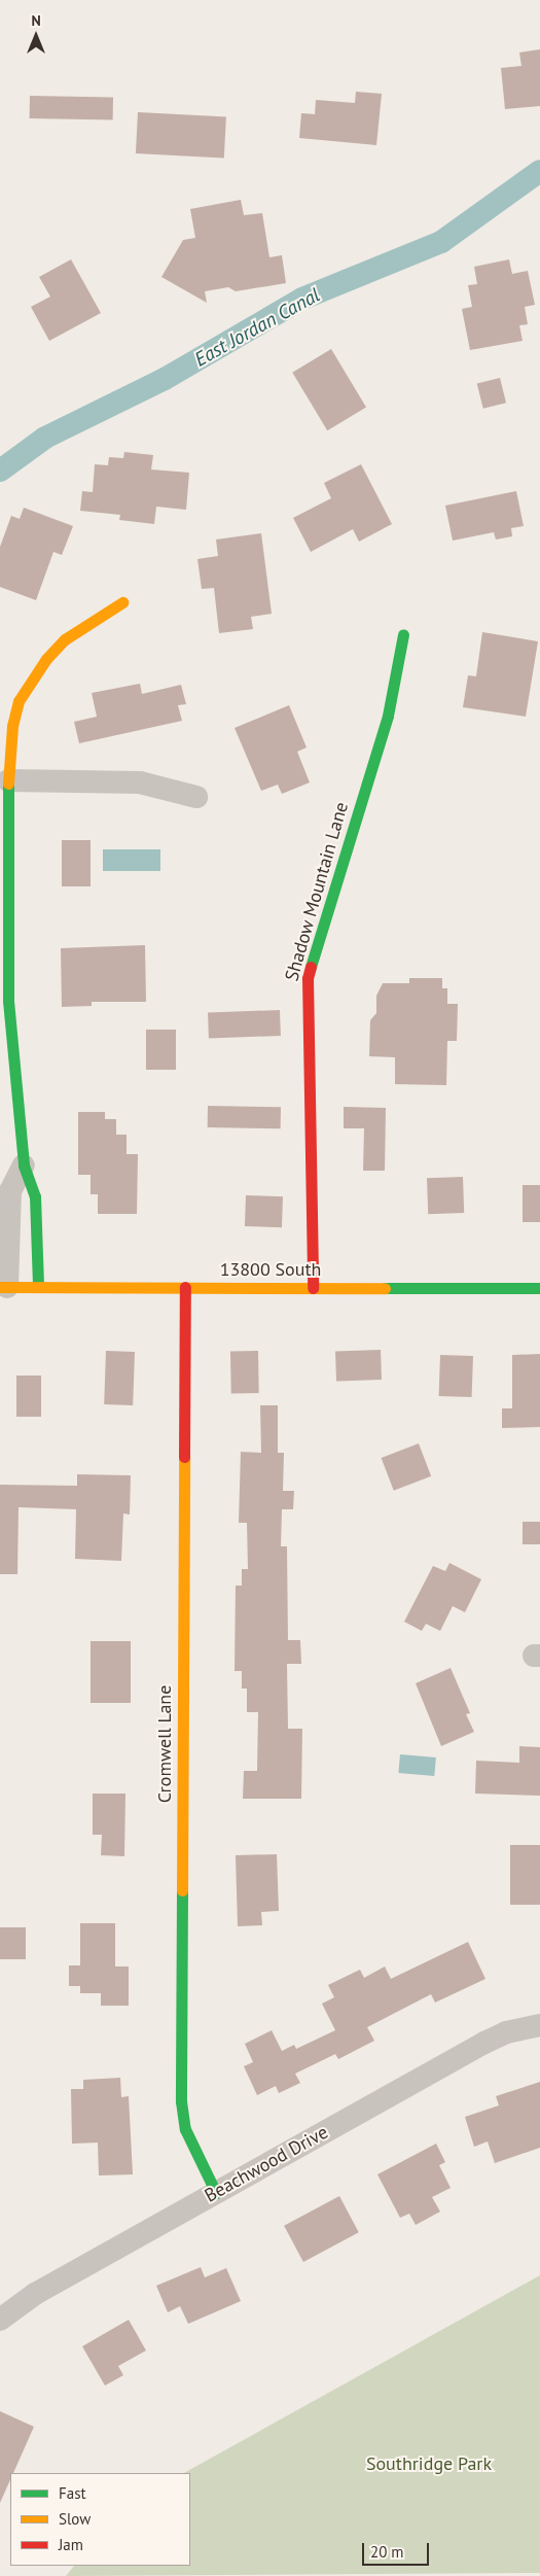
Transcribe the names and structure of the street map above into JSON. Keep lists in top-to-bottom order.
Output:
{
  "streets": {
    "street": [
      "Shadow Mountain Lane",
      "13800 South",
      "Cromwell Lane",
      "Beachwood Drive"
    ]
  },
  "crossings": [
    ["Shadow Mountain Lane", "13800 South"],
    ["13800 South", "Cromwell Lane"],
    ["Cromwell Lane", "Beachwood Drive"]
  ],
  "water": ["East Jordan Canal"],
  "parks": ["Southridge Park"],
  "legend": ["Fast", "Slow", "Jam"],
  "scale_bar": "20 m",
  "north": "top"
}
